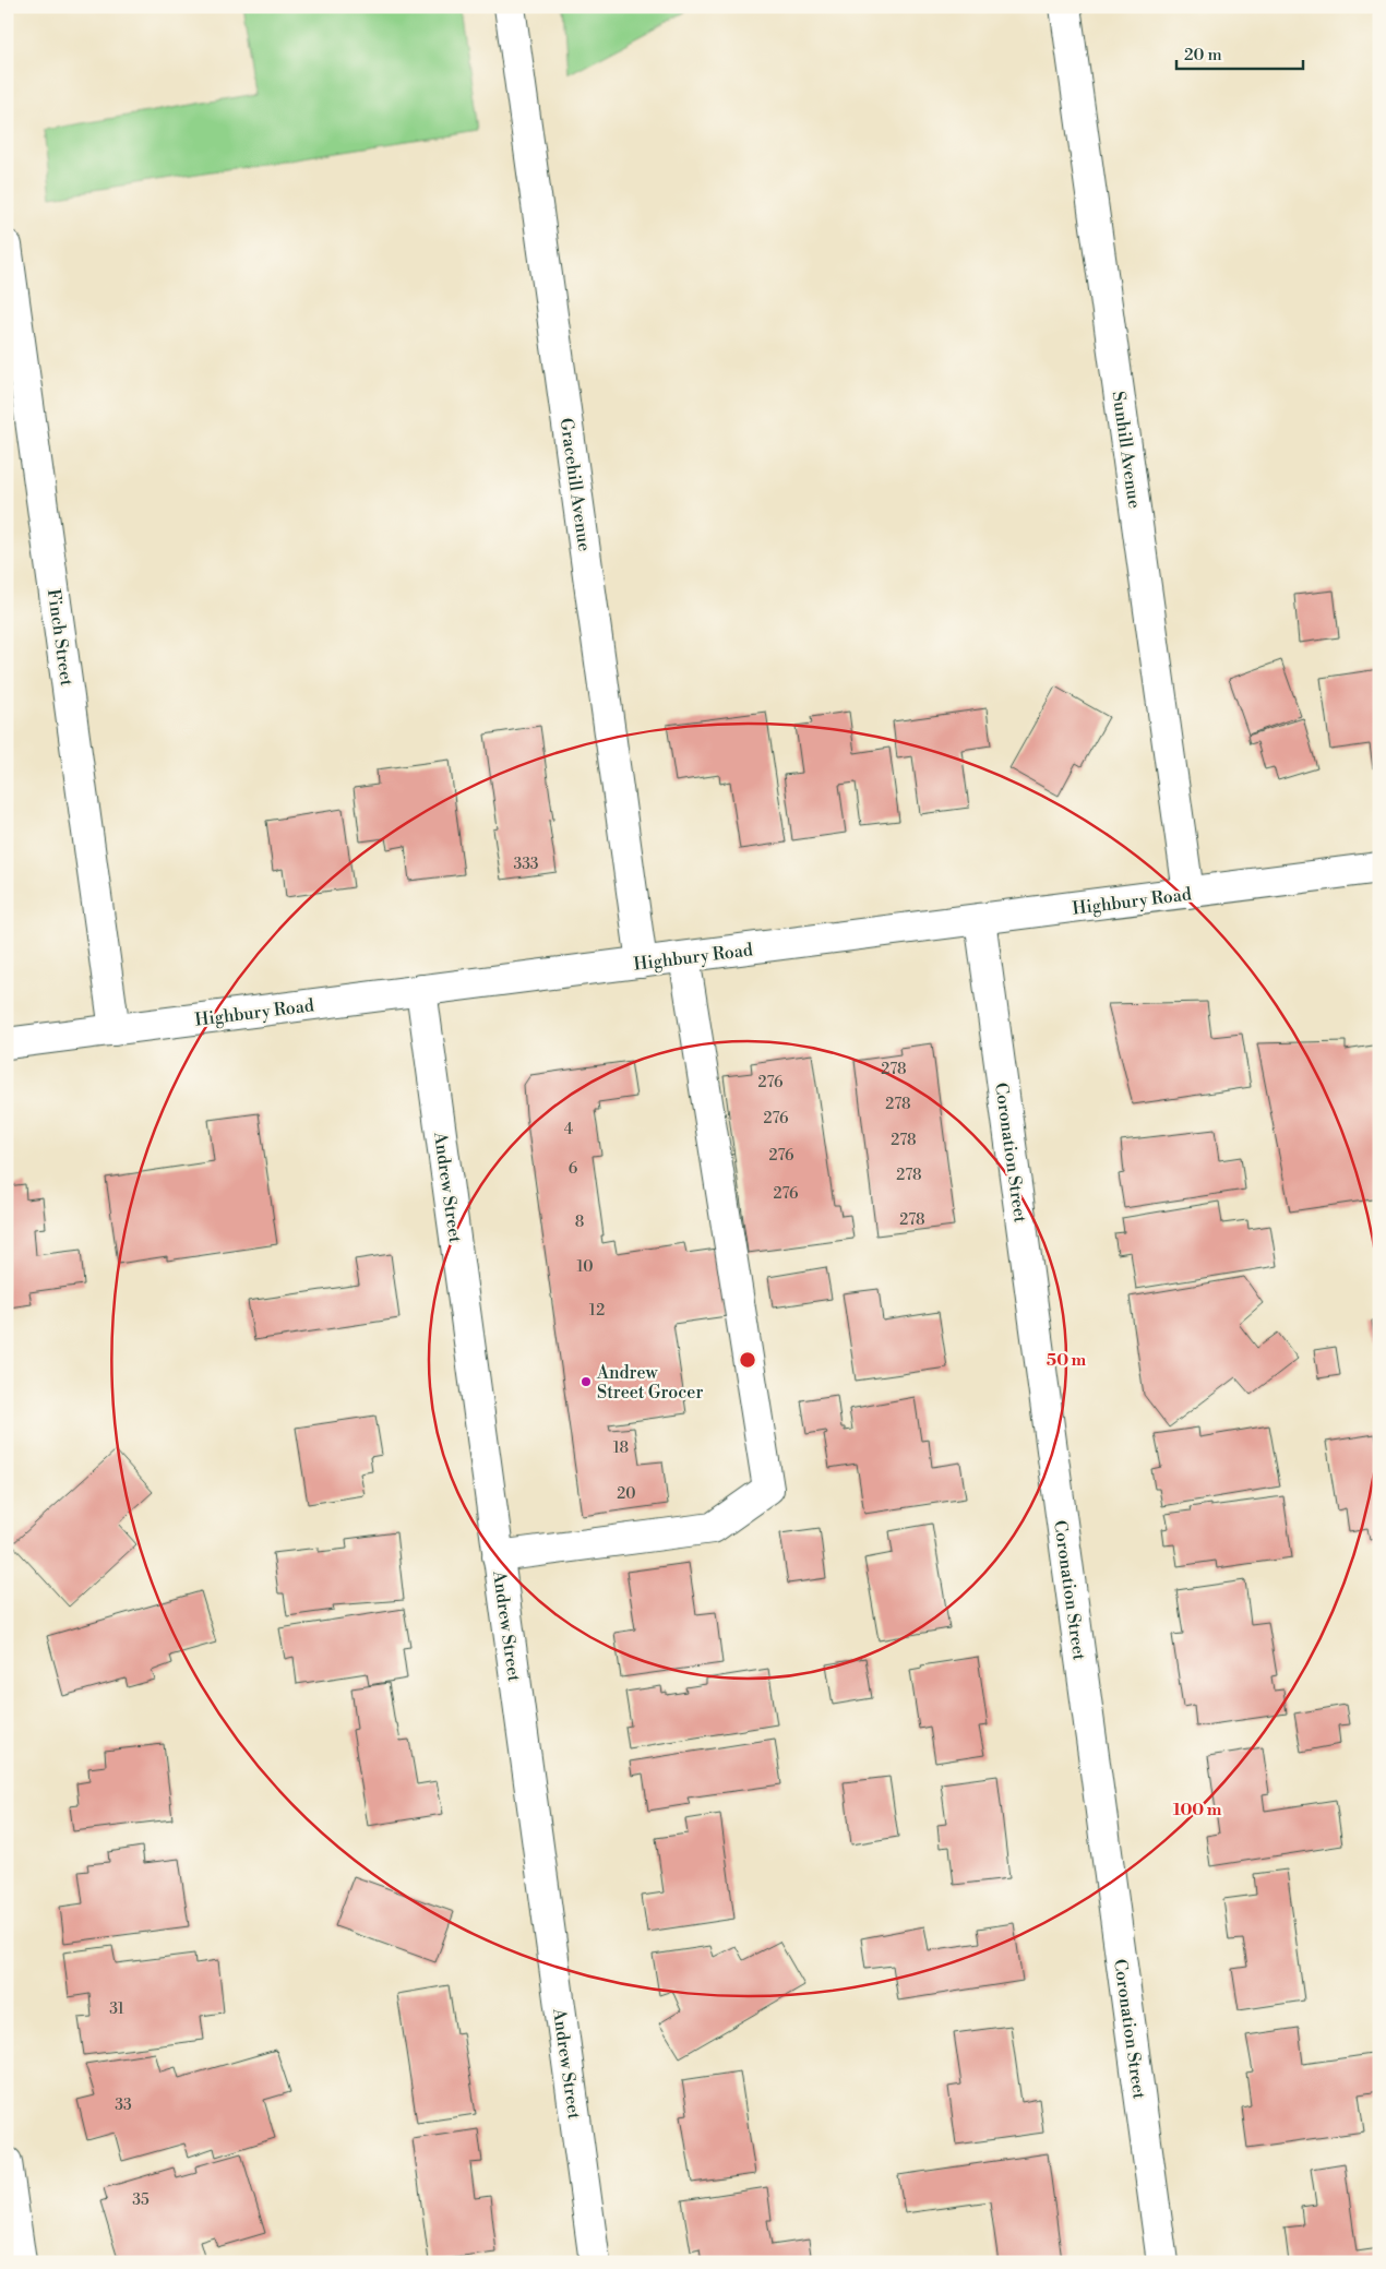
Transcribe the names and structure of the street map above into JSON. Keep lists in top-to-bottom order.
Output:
{
  "streets": {
    "street": [
      "Sunhill Avenue",
      "Gracehill Avenue",
      "Finch Street",
      "Highbury Road",
      "Coronation Street",
      "Andrew Street"
    ]
  },
  "crossings": [
    ["Sunhill Avenue", "Highbury Road"],
    ["Gracehill Avenue", "Highbury Road"],
    ["Finch Street", "Highbury Road"],
    ["Highbury Road", "Coronation Street"],
    ["Highbury Road", "Andrew Street"]
  ],
  "places": ["Andrew Street Grocer"],
  "house_numbers": [
    "333",
    "278",
    "276",
    "278",
    "276",
    "4",
    "278",
    "276",
    "6",
    "278",
    "276",
    "278",
    "8",
    "10",
    "12",
    "18",
    "20",
    "31",
    "33",
    "35"
  ],
  "scale_bar": "20 m",
  "rings": ["50 m", "100 m"]
}
